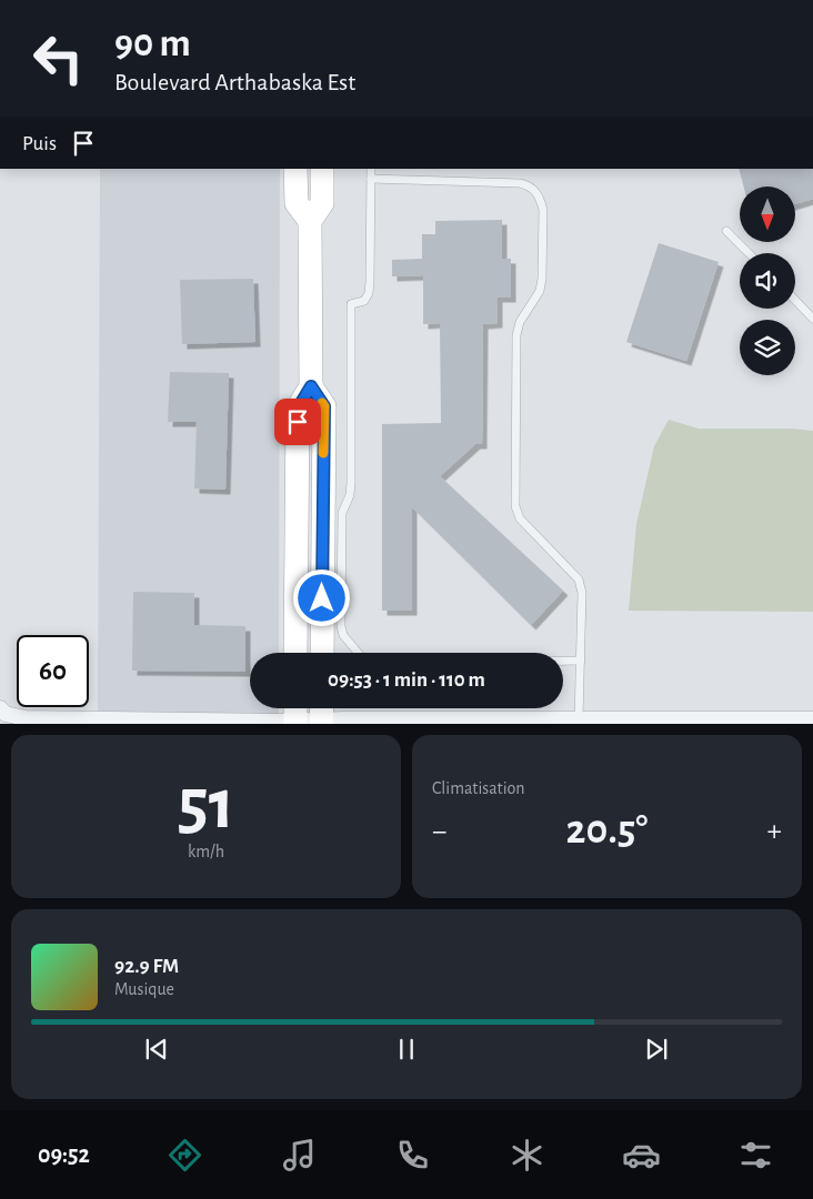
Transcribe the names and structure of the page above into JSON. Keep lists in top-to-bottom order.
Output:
{
  "north": "bottom",
  "page": {
    "turn": ["90 m", "Boulevard Arthabaska Est"],
    "then": "Puis",
    "limit": "60",
    "trip": "09:53 · 1 min · 110 m",
    "tile": [
      ["51", "km/h"],
      "Climatisation"
    ],
    "heat": ["−", "20.5°", "+"],
    "song": ["92.9 FM", "Musique"],
    "tabs": "09:52"
  }
}
